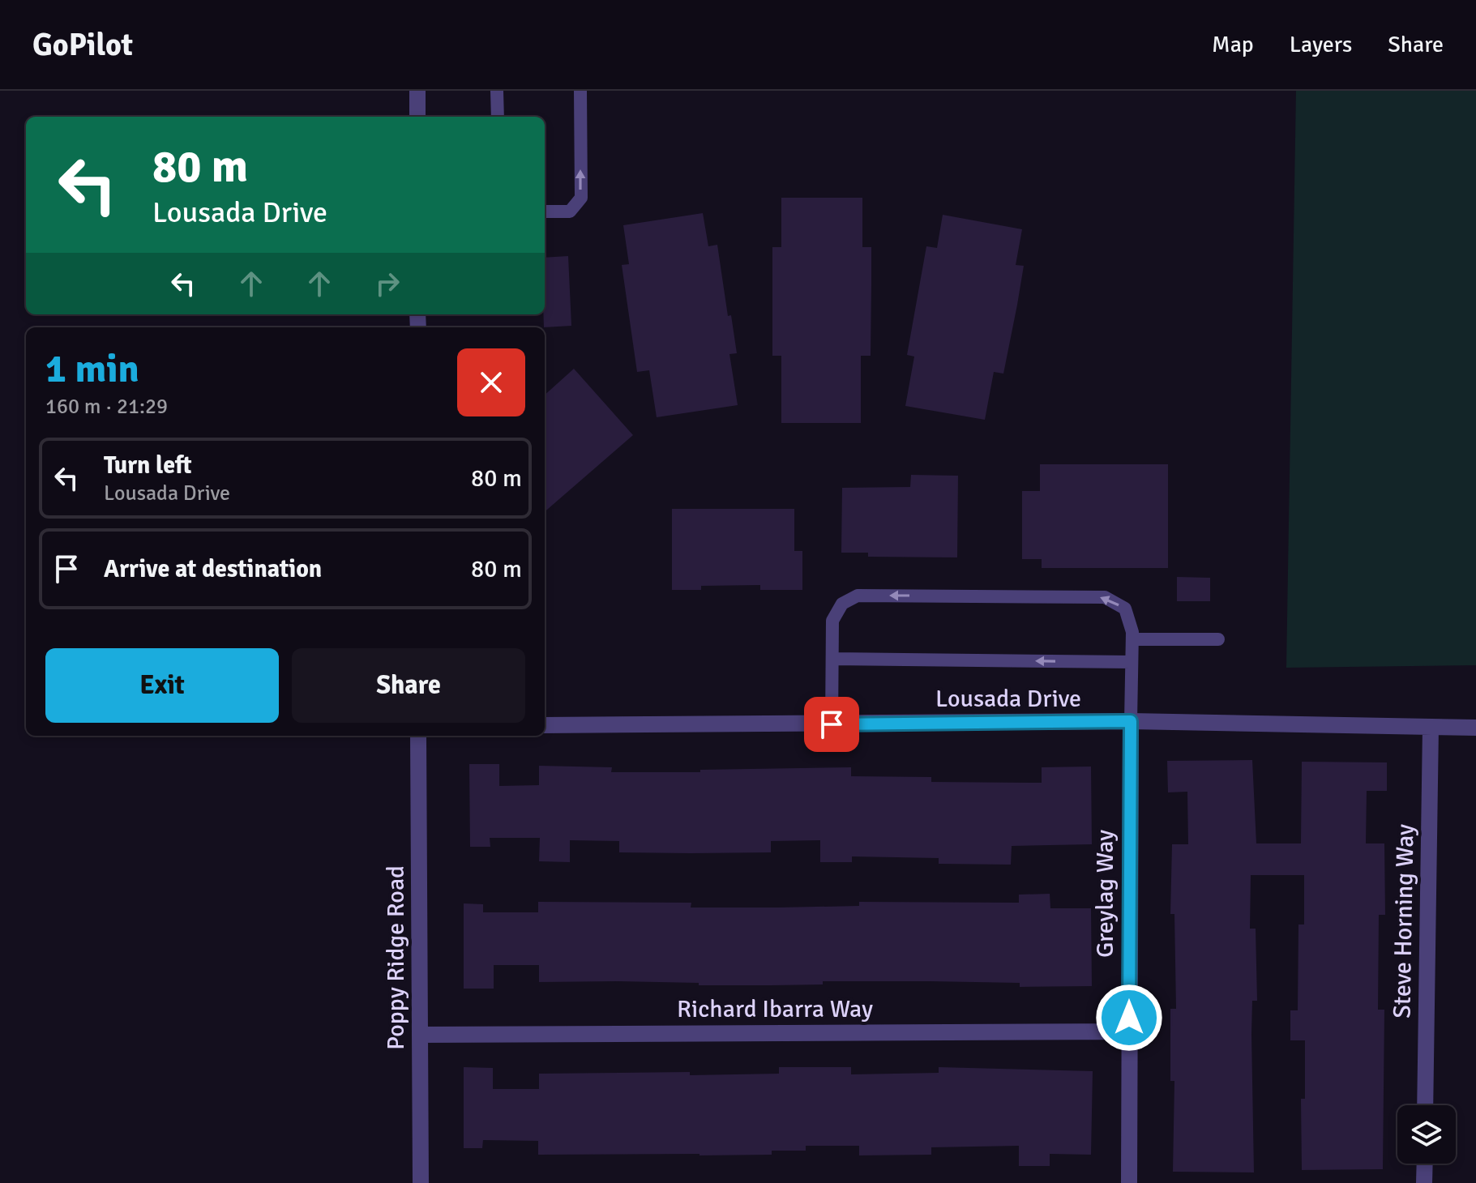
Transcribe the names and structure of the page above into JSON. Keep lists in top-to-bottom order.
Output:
{
  "streets": {
    "street": [
      "Lousada Drive",
      "Greylag Way",
      "Steve Horning Way",
      "Poppy Ridge Road",
      "Richard Ibarra Way"
    ]
  },
  "crossings": [
    ["Lousada Drive", "Greylag Way"],
    ["Lousada Drive", "Steve Horning Way"],
    ["Greylag Way", "Richard Ibarra Way"],
    ["Poppy Ridge Road", "Richard Ibarra Way"]
  ],
  "page": {
    "header": "GoPilot",
    "nav": ["Map", "Layers", "Share"],
    "turn": ["80 m", "Lousada Drive"],
    "heading": ["1 min", "160 m · 21:29"],
    "list": [
      {
        "name": "Turn left",
        "note": "Lousada Drive",
        "value": "80 m"
      },
      {
        "name": "Arrive at destination",
        "value": "80 m"
      }
    ],
    "buttons": ["Exit", "Share"]
  }
}
